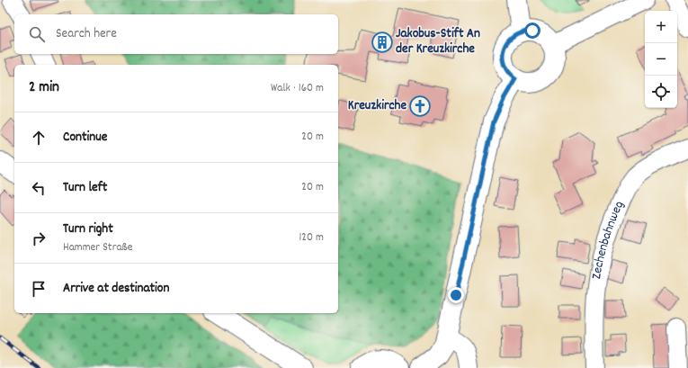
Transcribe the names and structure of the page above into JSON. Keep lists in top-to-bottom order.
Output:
{
  "streets": {
    "street": ["Zechenbahnweg"]
  },
  "places": {
    "building": ["Jakobus-Stift An der Kreuzkirche"],
    "church": ["Kreuzkirche"]
  },
  "page": {
    "map_buttons": ["+", "−"],
    "search": "Search here",
    "heading": ["2 min", "Walk · 160 m"],
    "list": [
      ["Continue", "20 m"],
      ["Turn left", "20 m"],
      ["Turn right", "Hammer Straße", "120 m"],
      "Arrive at destination"
    ]
  }
}
